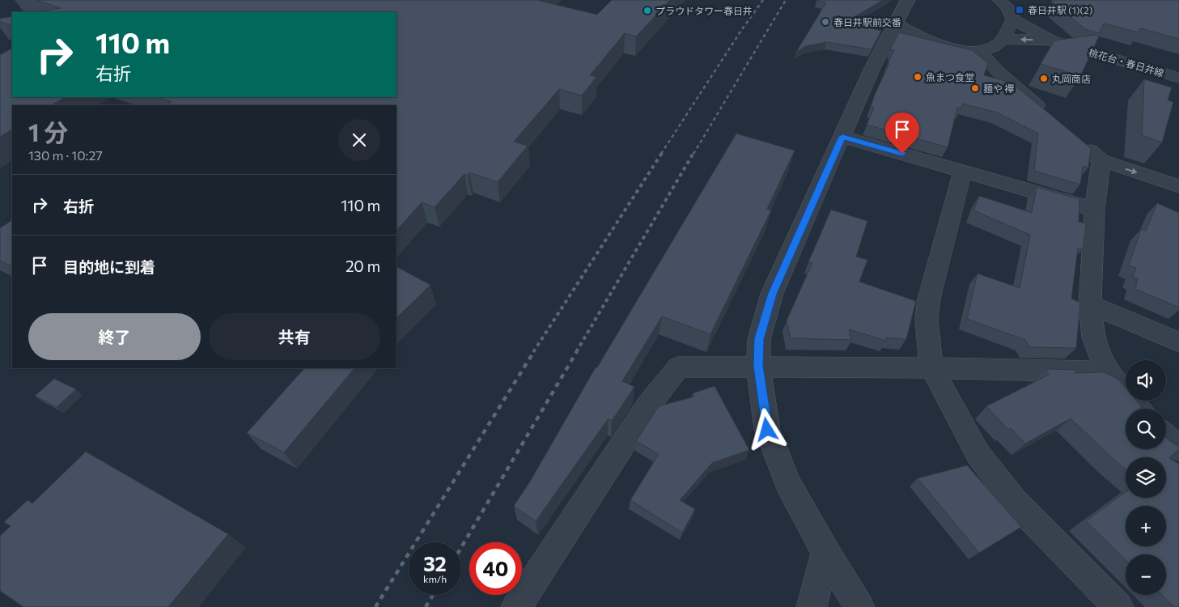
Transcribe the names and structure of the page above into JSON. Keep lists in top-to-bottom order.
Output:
{
  "streets": {
    "street": ["桃花台・春日井線"]
  },
  "places": {
    "transit": ["春日井駅 (1)(2)"],
    "other": [
      "プラウドタワー春日井",
      "春日井駅前交番",
      "魚まつ食堂",
      "丸岡商店",
      "麺や 襷"
    ]
  },
  "page": {
    "turn": ["110 m", "右折"],
    "heading": ["1 分", "130 m · 10:27"],
    "list": [
      {
        "name": "右折",
        "value": "110 m"
      },
      {
        "name": "目的地に到着",
        "value": "20 m"
      }
    ],
    "buttons": ["終了", "共有"],
    "map_buttons": ["+", "−"],
    "speed": "32 km/h",
    "limit": "40"
  }
}
